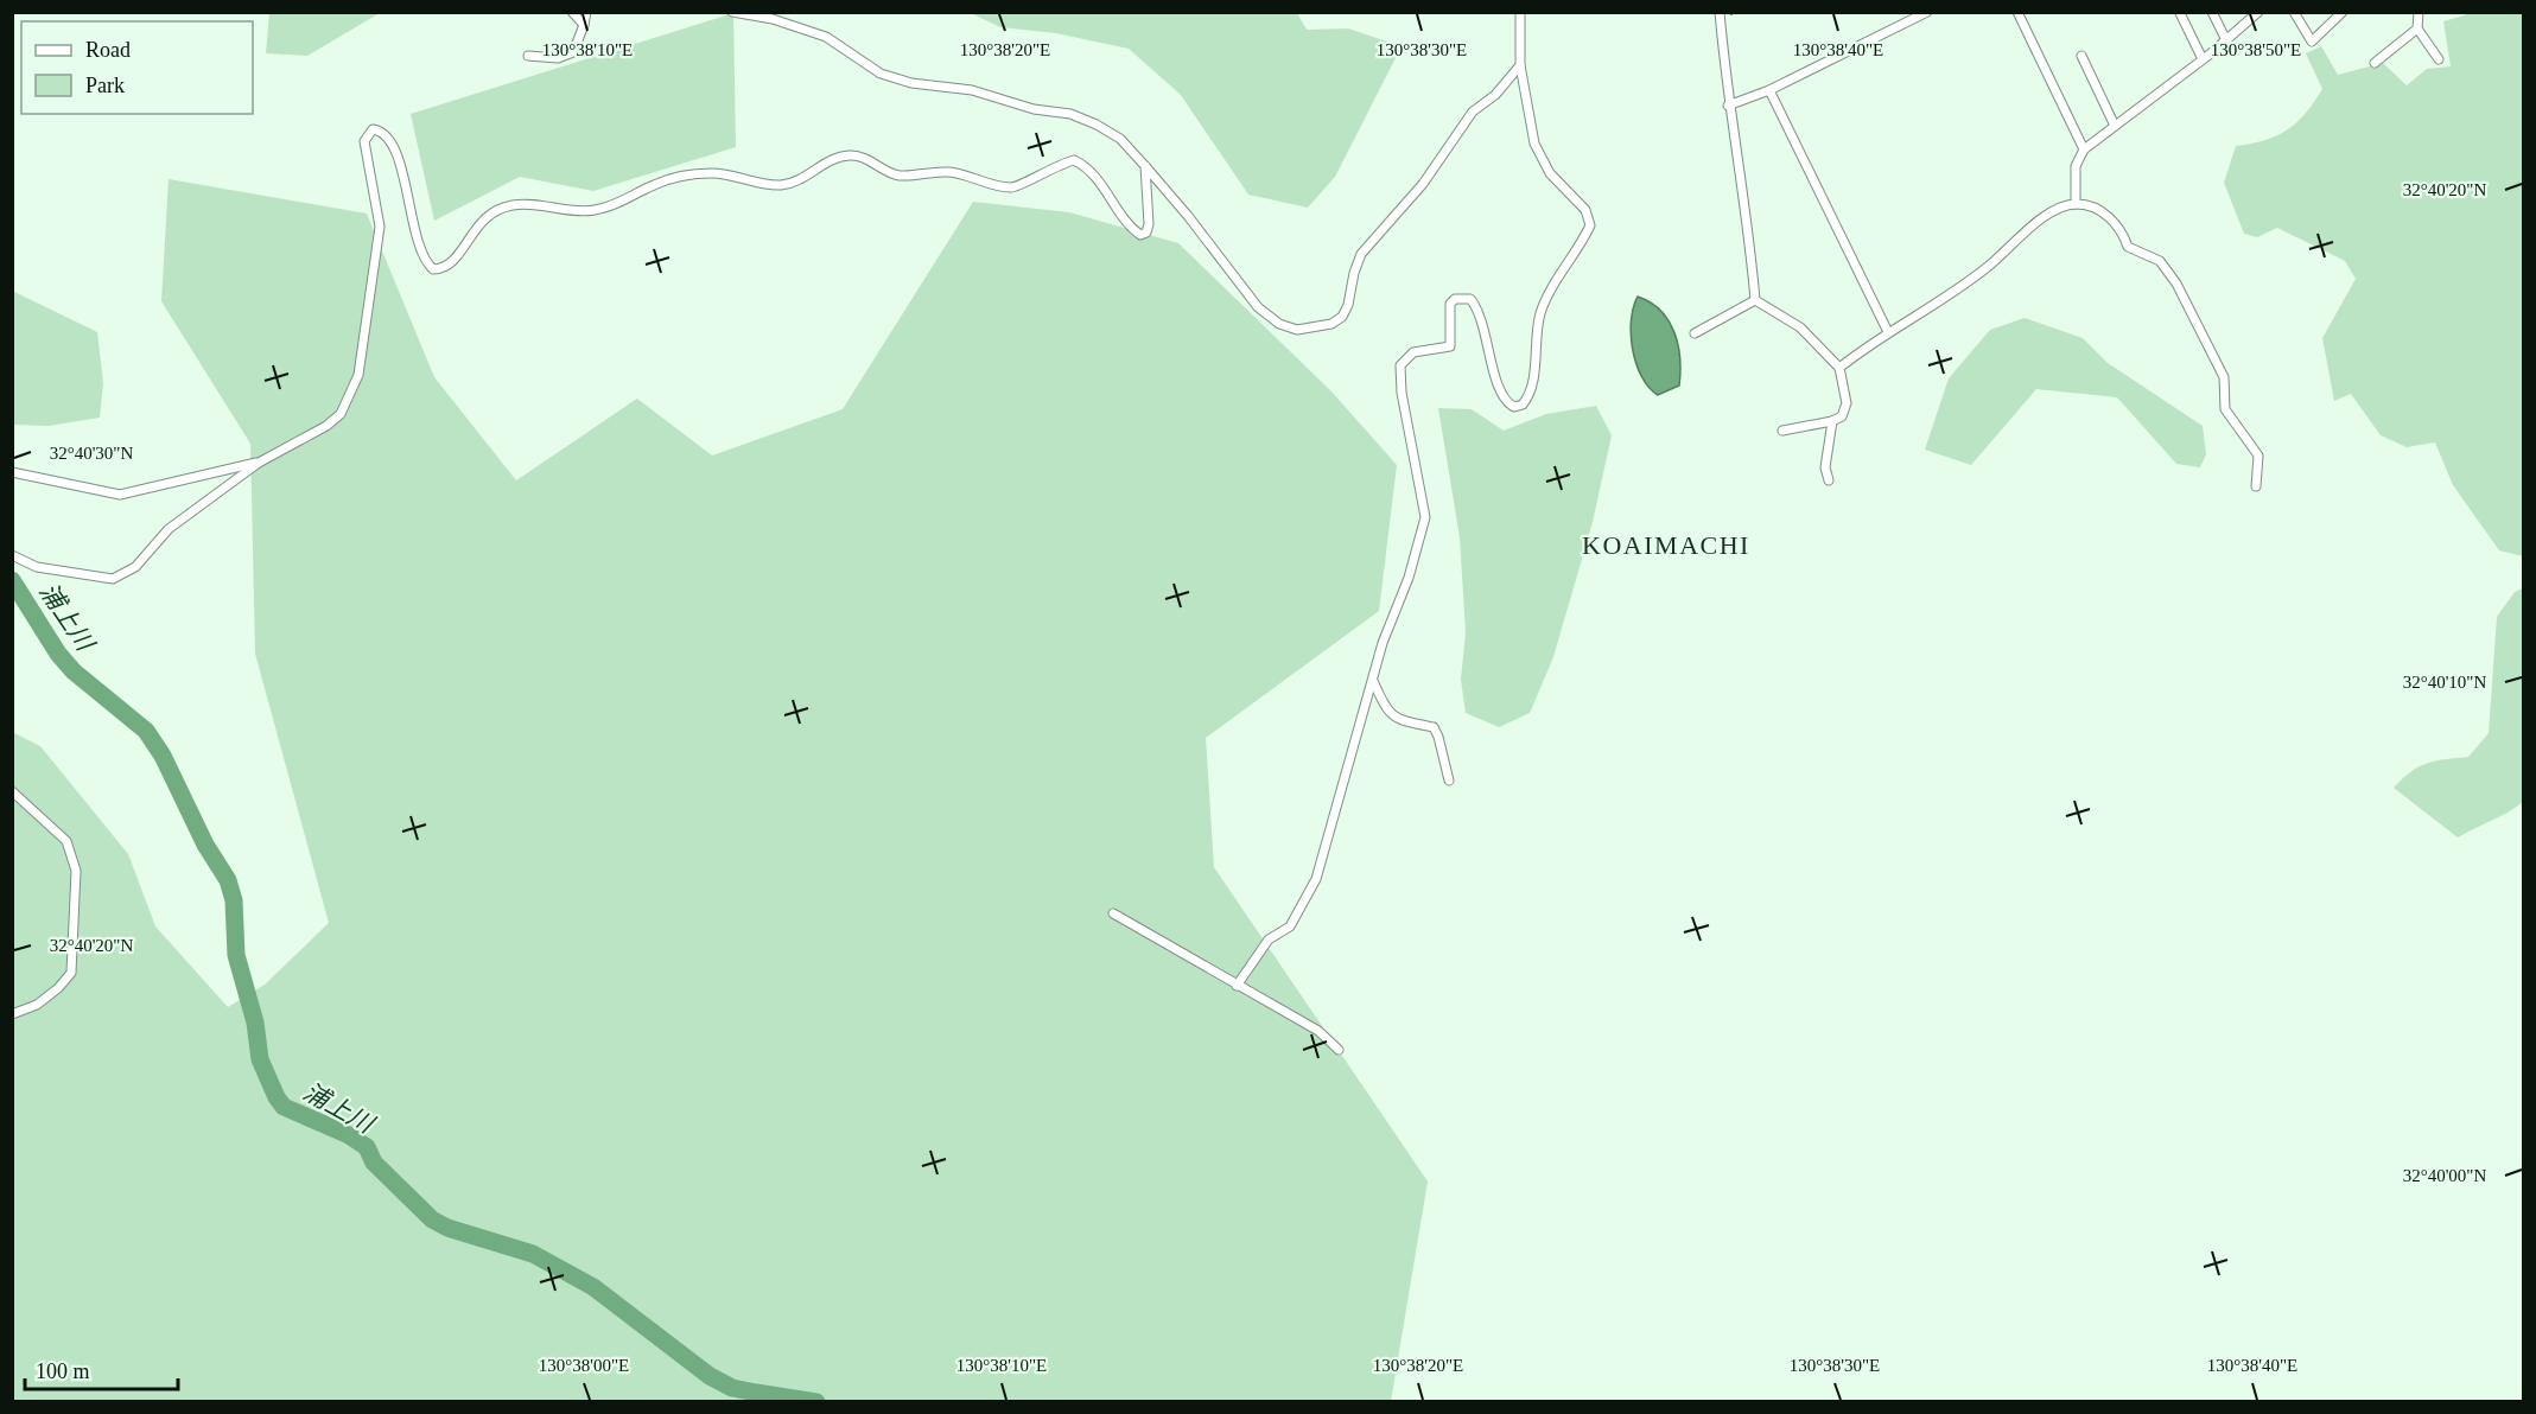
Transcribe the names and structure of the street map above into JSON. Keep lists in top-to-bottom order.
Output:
{
  "districts": ["KOAIMACHI"],
  "water": ["浦上川"],
  "legend": ["Road", "Park"],
  "scale_bar": "100 m",
  "coordinates": [
    "130°38'40\"E",
    "130°38'10\"E",
    "130°38'20\"E",
    "130°38'30\"E",
    "130°38'50\"E",
    "32°40'20\"N",
    "32°40'30\"N",
    "32°40'10\"N",
    "32°40'00\"N",
    "130°38'00\"E"
  ]
}
